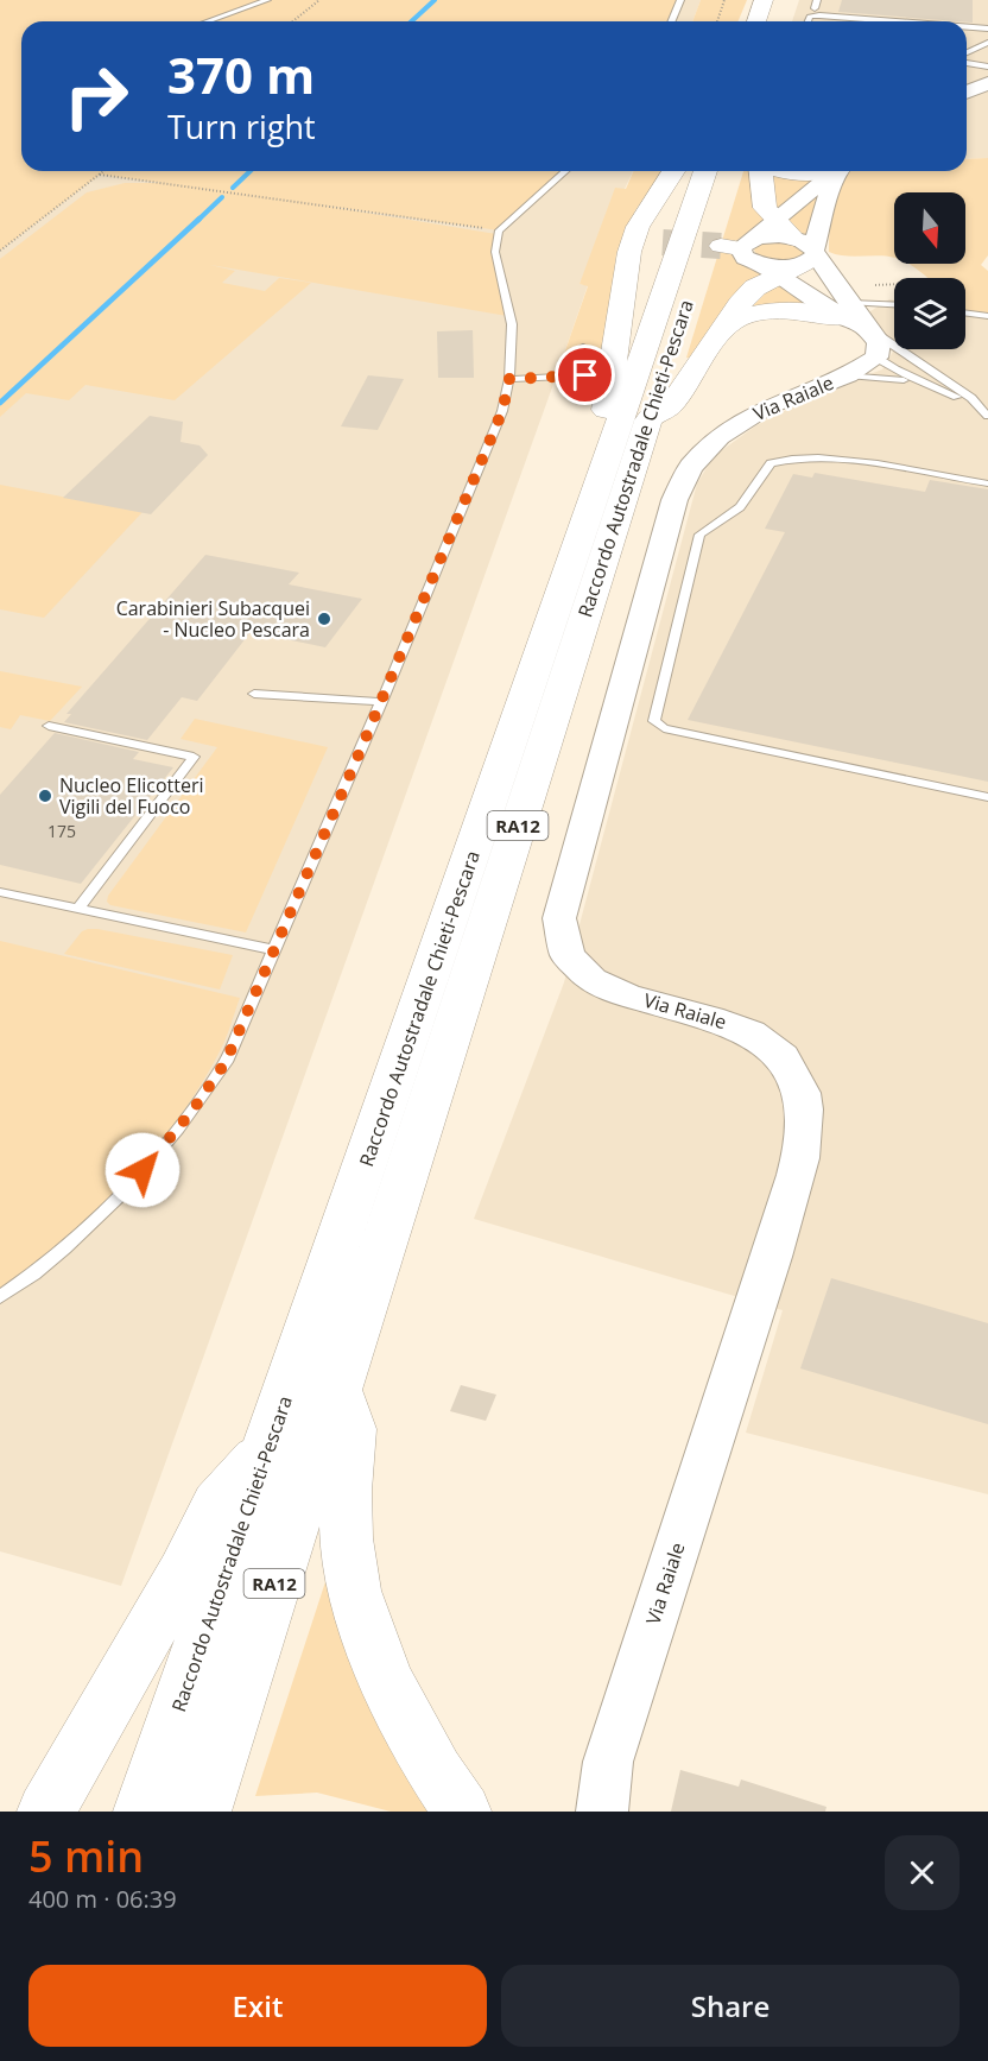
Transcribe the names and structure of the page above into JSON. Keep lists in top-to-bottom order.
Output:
{
  "streets": {
    "highway": ["Raccordo Autostradale Chieti-Pescara", "RA12"],
    "street": ["Via Raiale"]
  },
  "places": ["Carabinieri Subacquei - Nucleo Pescara", "Nucleo Elicotteri Vigili del Fuoco"],
  "house_numbers": ["175"],
  "north": "bottom",
  "page": {
    "turn": ["370 m", "Turn right"],
    "heading": ["5 min", "400 m · 06:39"],
    "buttons": ["Exit", "Share"]
  }
}
